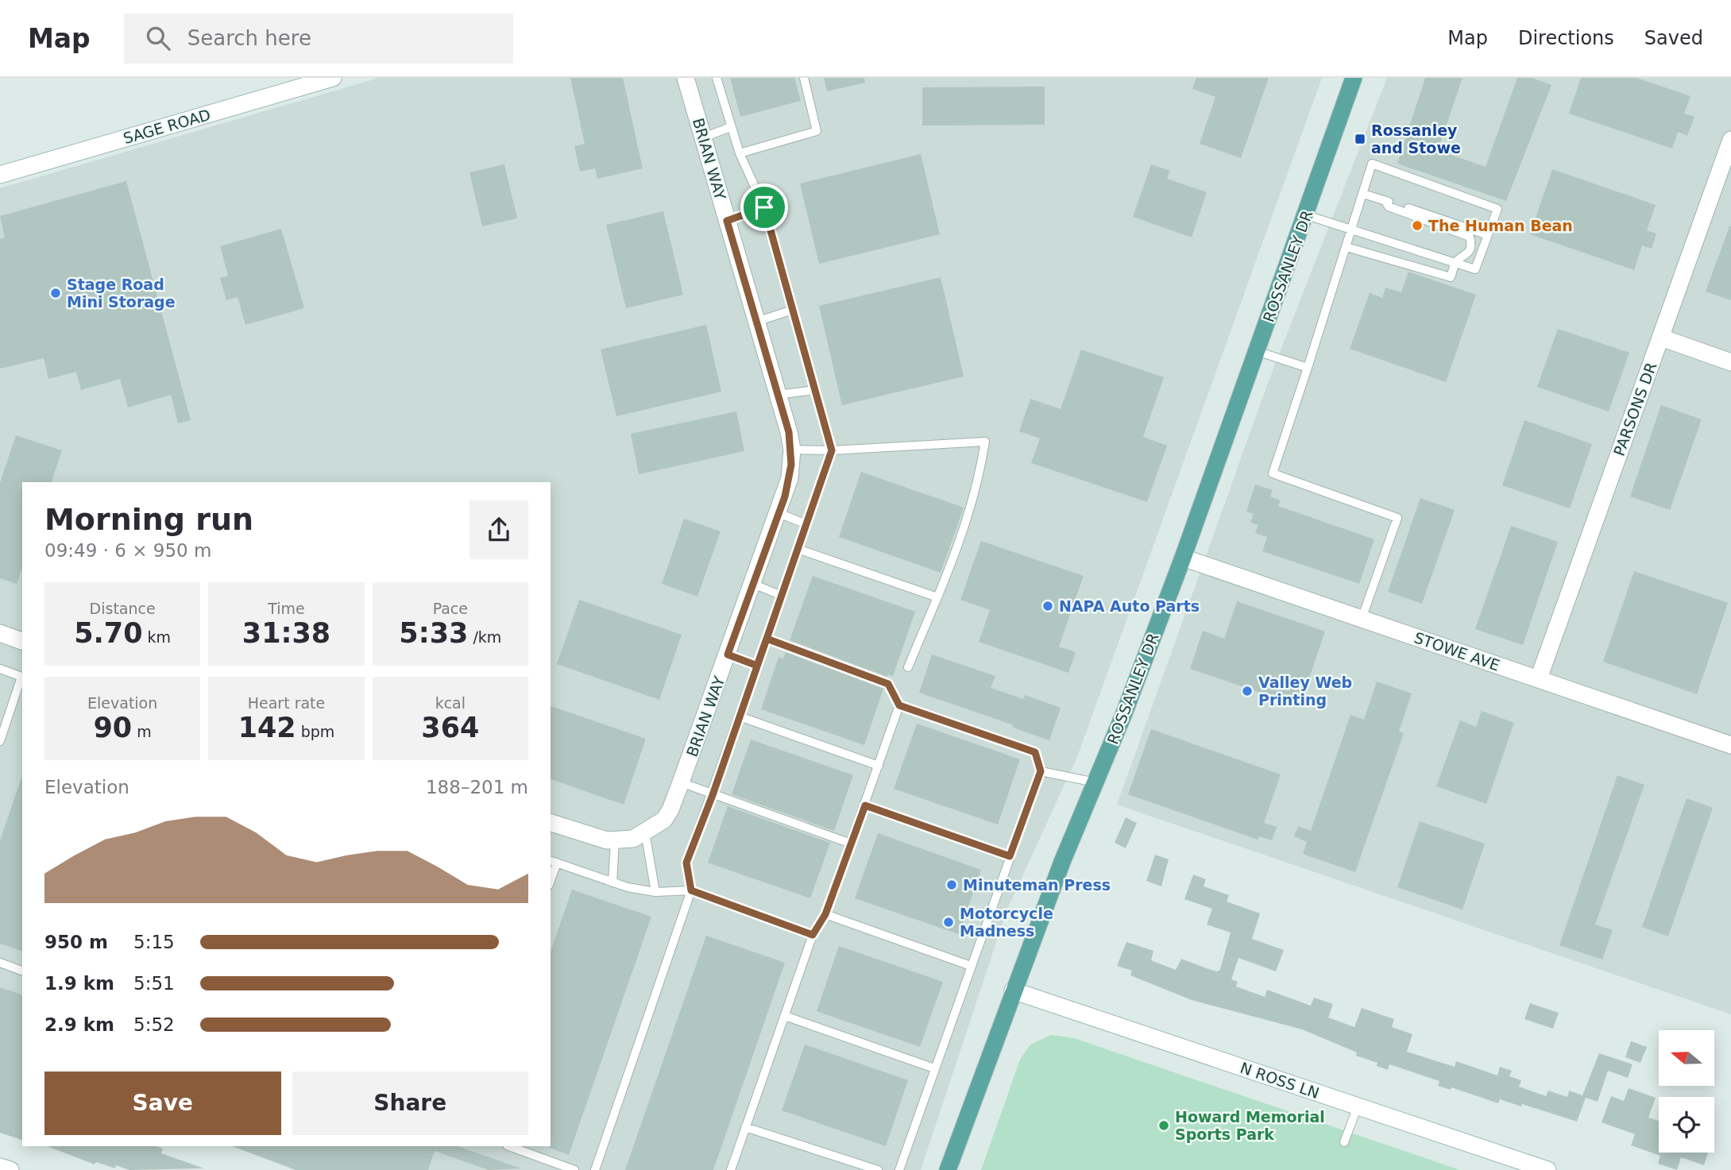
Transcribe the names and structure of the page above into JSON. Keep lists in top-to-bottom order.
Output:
{
  "streets": {
    "main road": ["ROSSANLEY DR"],
    "street": [
      "SAGE ROAD",
      "BRIAN WAY",
      "PARSONS DR",
      "STOWE AVE",
      "N ROSS LN"
    ]
  },
  "crossings": [
    ["ROSSANLEY DR", "STOWE AVE"],
    ["ROSSANLEY DR", "N ROSS LN"],
    ["PARSONS DR", "STOWE AVE"]
  ],
  "places": {
    "transit": ["Rossanley and Stowe"],
    "other": [
      "The Human Bean",
      "Stage Road Mini Storage",
      "NAPA Auto Parts",
      "Valley Web Printing",
      "Minuteman Press",
      "Motorcycle Madness",
      "Howard Memorial Sports Park"
    ]
  },
  "north": "left",
  "page": {
    "header": "Map",
    "search": "Search here",
    "nav": ["Map", "Directions", "Saved"],
    "heading": ["Morning run", "09:49 · 6 × 950 m"],
    "stats": [
      ["Distance", "5.70 km"],
      ["Time", "31:38"],
      ["Pace", "5:33 /km"],
      ["Elevation", "90 m"],
      ["Heart rate", "142 bpm"],
      ["kcal", "364"]
    ],
    "chart": ["Elevation", "188–201 m"],
    "list": [
      {
        "name": "950 m",
        "note": "5:15"
      },
      {
        "name": "1.9 km",
        "note": "5:51"
      },
      {
        "name": "2.9 km",
        "note": "5:52"
      }
    ],
    "buttons": ["Save", "Share"]
  }
}
